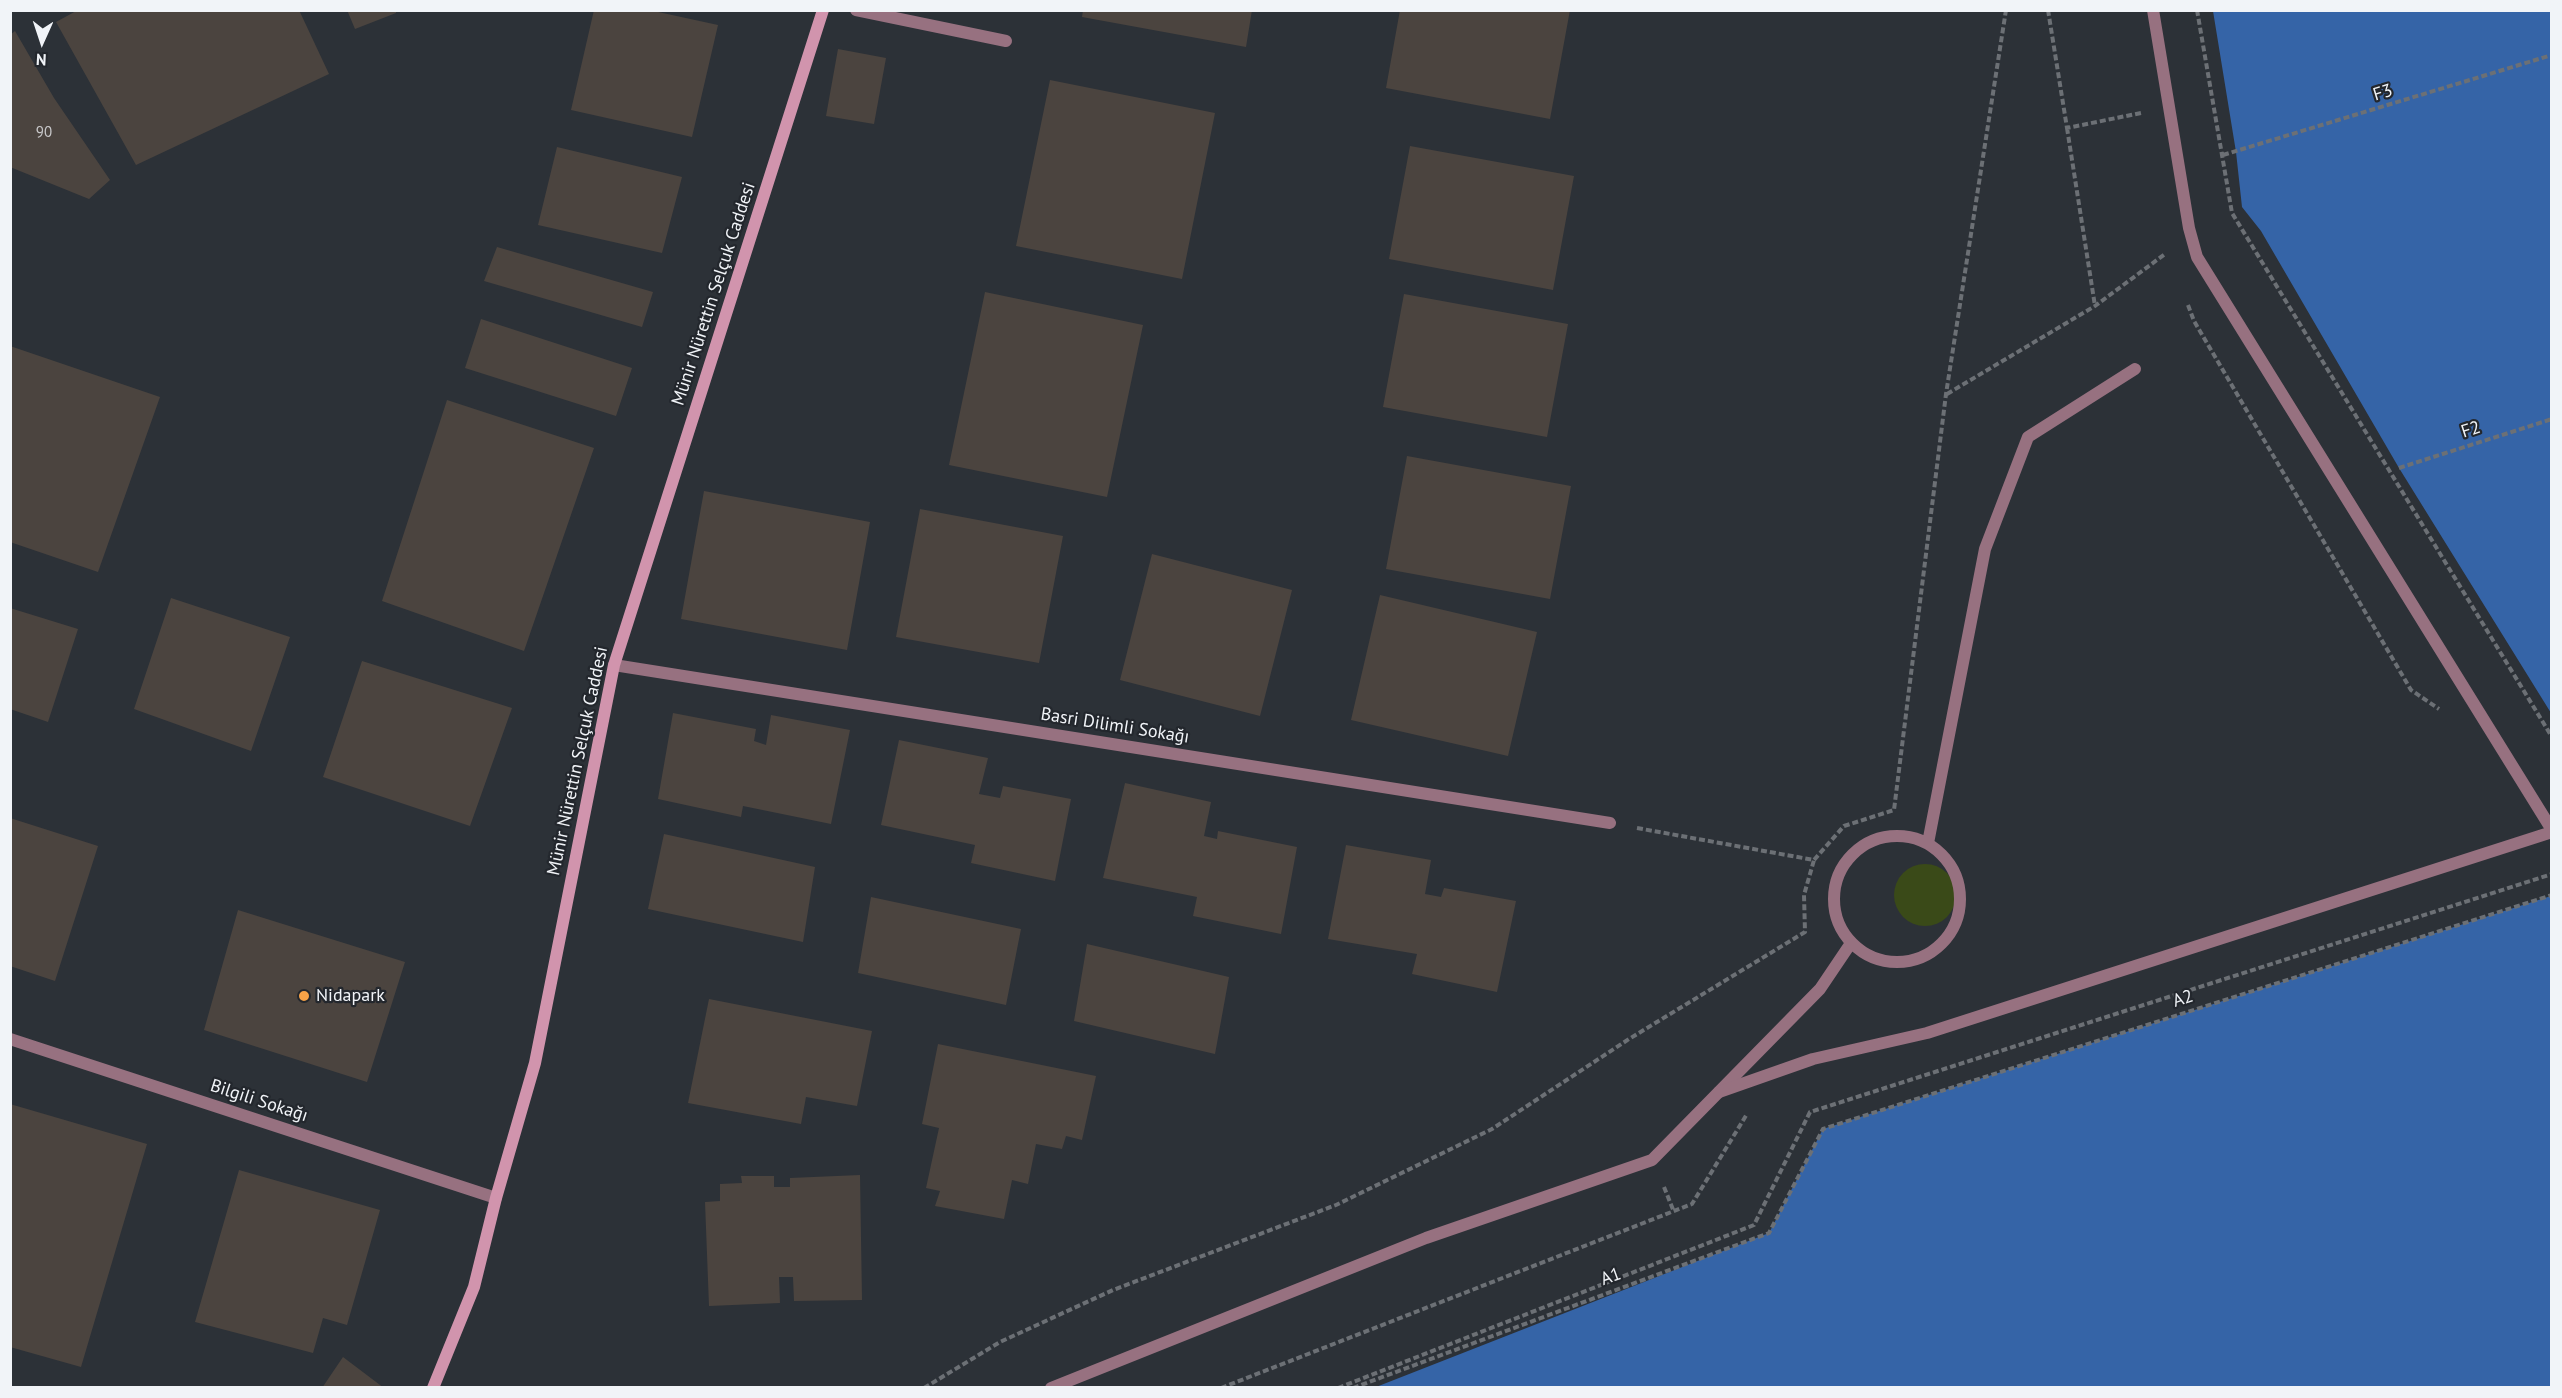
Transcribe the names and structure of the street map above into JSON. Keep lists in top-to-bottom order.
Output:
{
  "streets": {
    "street": ["Münir Nürettin Selçuk Caddesi", "Basri Dilimli Sokağı", "Bilgili Sokağı"],
    "path": [
      "F3",
      "F2",
      "A2",
      "A1"
    ]
  },
  "crossings": [
    ["Münir Nürettin Selçuk Caddesi", "Basri Dilimli Sokağı"],
    ["Münir Nürettin Selçuk Caddesi", "Bilgili Sokağı"],
    ["A2", "A1"]
  ],
  "places": ["Nidapark"],
  "house_numbers": ["90"],
  "north": "bottom"
}
